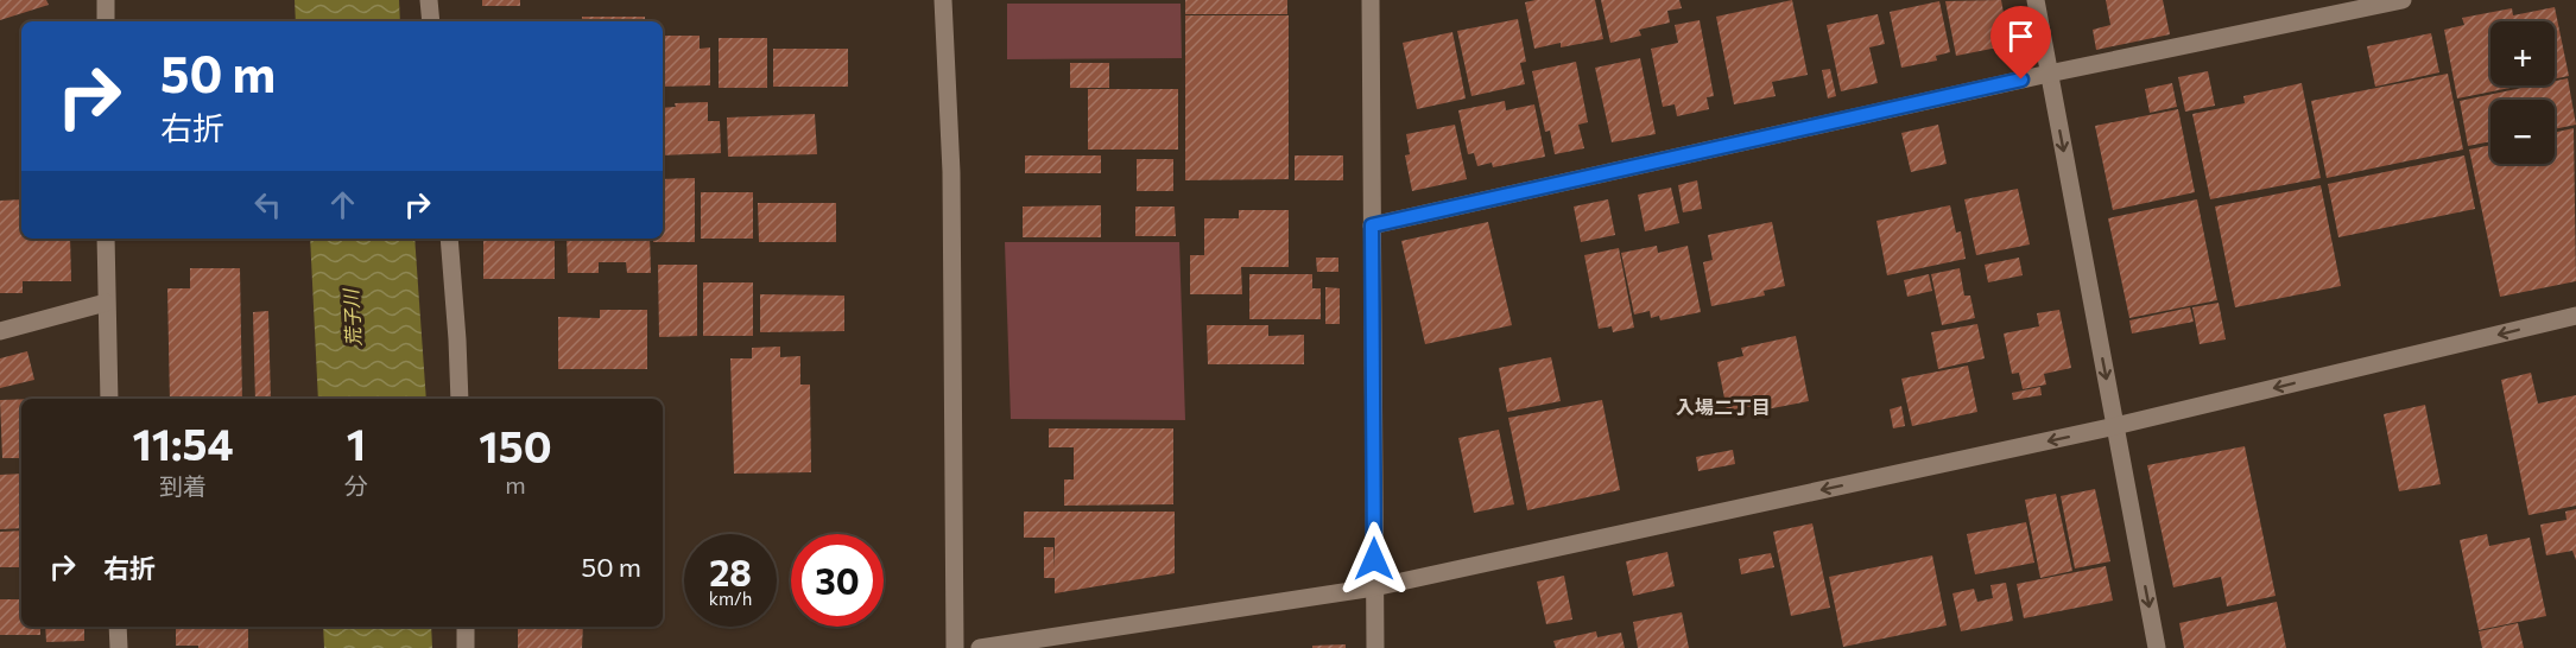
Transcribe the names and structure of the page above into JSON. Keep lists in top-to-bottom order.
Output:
{
  "districts": ["入場二丁目"],
  "water": ["荒子川"],
  "page": {
    "map_buttons": ["+", "−"],
    "turn": ["50 m", "右折"],
    "eta": [
      "11:54",
      "到着",
      "1",
      "分",
      "150",
      "m"
    ],
    "list": [
      {
        "name": "右折",
        "value": "50 m"
      }
    ],
    "speed": "28 km/h",
    "limit": "30"
  }
}
